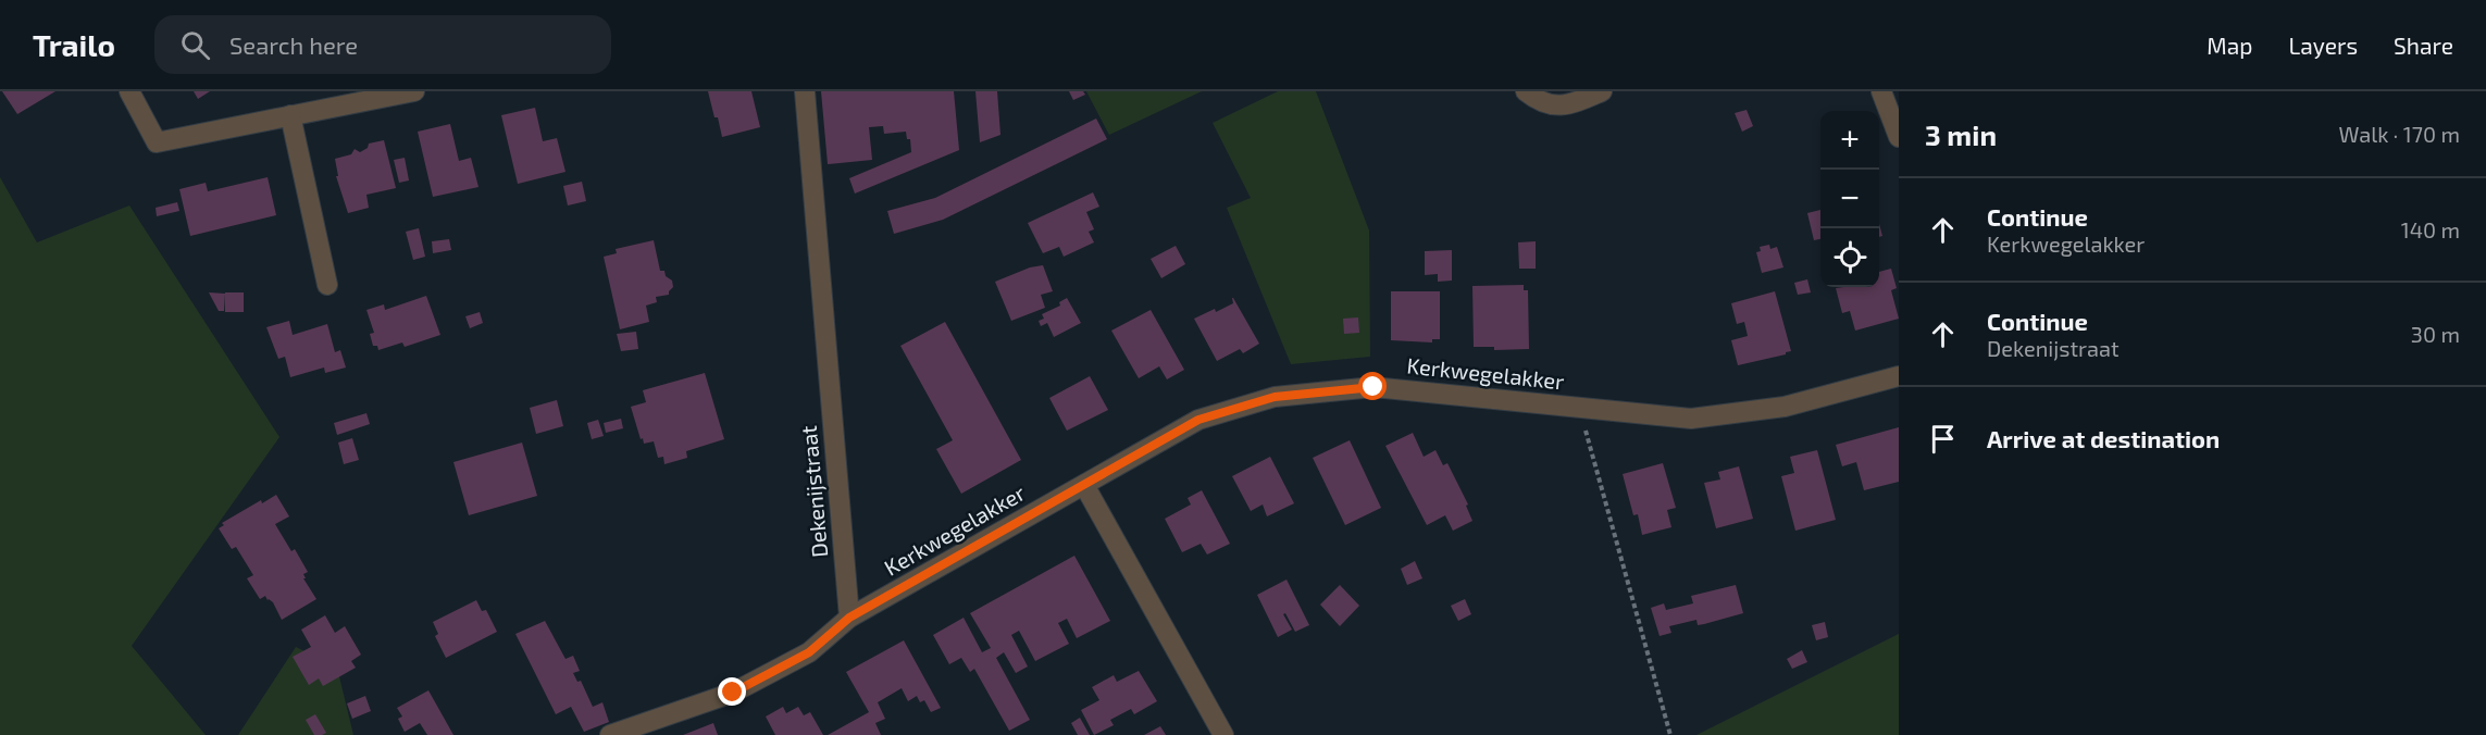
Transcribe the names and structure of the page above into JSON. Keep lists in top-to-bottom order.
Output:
{
  "streets": {
    "street": ["Kerkwegelakker", "Dekenijstraat"]
  },
  "crossings": [
    ["Kerkwegelakker", "Dekenijstraat"]
  ],
  "page": {
    "header": "Trailo",
    "search": "Search here",
    "nav": ["Map", "Layers", "Share"],
    "heading": ["3 min", "Walk · 170 m"],
    "map_buttons": ["+", "−"],
    "list": [
      ["Continue", "Kerkwegelakker", "140 m"],
      ["Continue", "Dekenijstraat", "30 m"],
      "Arrive at destination"
    ]
  }
}
